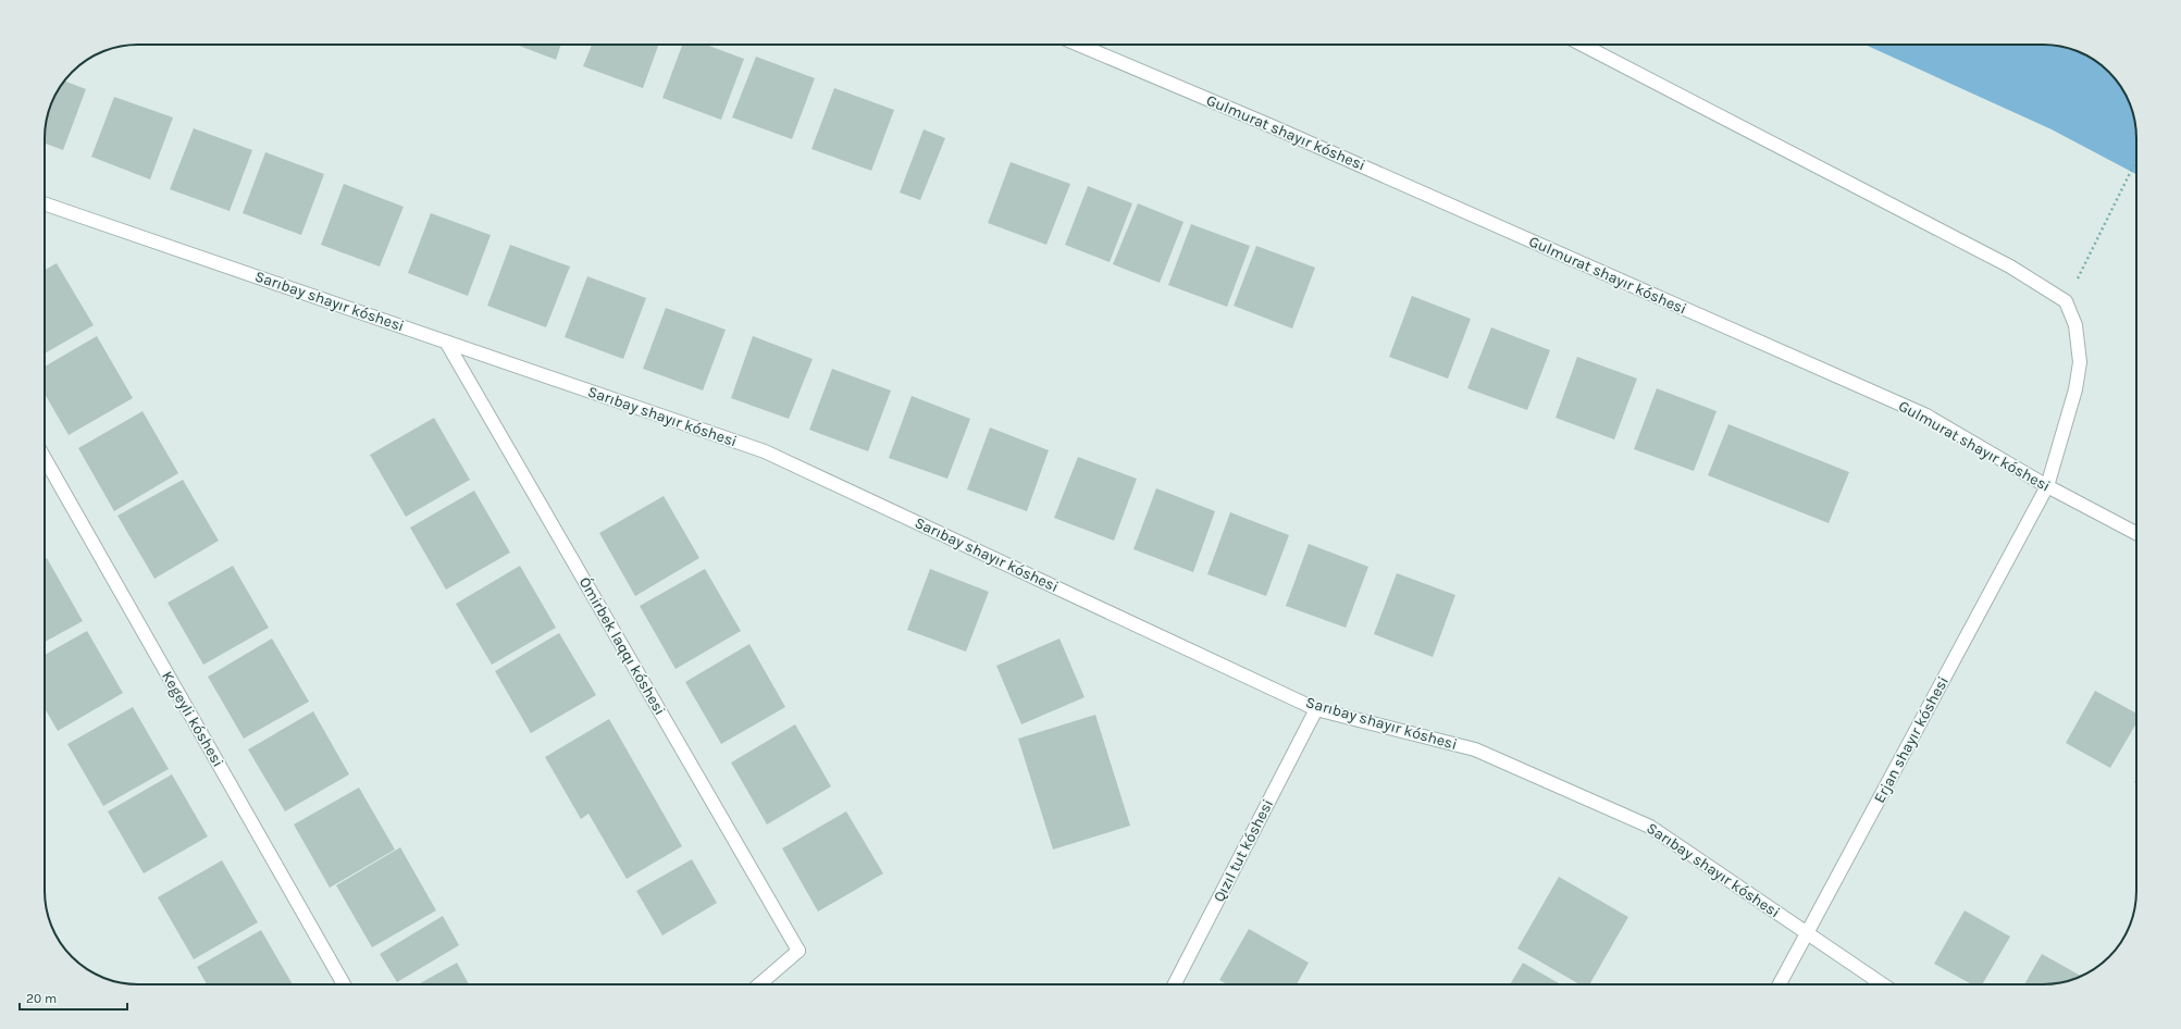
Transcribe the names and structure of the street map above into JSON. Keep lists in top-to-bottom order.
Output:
{
  "streets": {
    "street": [
      "Gulmurat shayır kóshesi",
      "Sarıbay shayır kóshesi",
      "Ómirbek laqqı kóshesi",
      "Kegeyli kóshesi",
      "Erjan shayır kóshesi",
      "Qızıl tut kóshesi"
    ]
  },
  "crossings": [
    ["Gulmurat shayır kóshesi", "Erjan shayır kóshesi"],
    ["Sarıbay shayır kóshesi", "Ómirbek laqqı kóshesi"],
    ["Sarıbay shayır kóshesi", "Erjan shayır kóshesi"],
    ["Sarıbay shayır kóshesi", "Qızıl tut kóshesi"]
  ],
  "scale_bar": "20 m"
}
